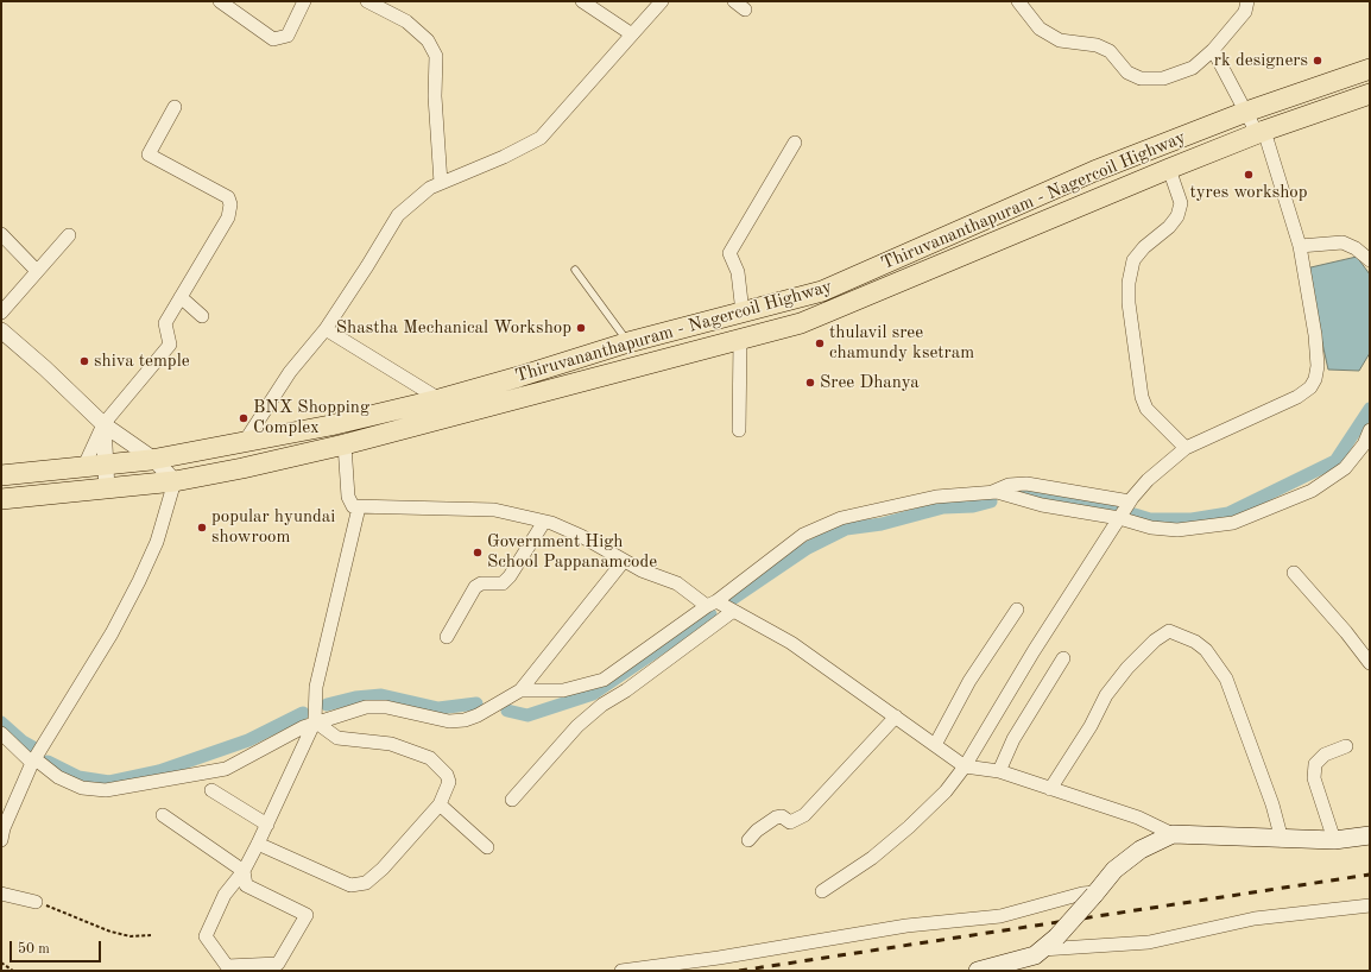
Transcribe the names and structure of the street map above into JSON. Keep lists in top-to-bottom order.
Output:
{
  "streets": {
    "main road": ["Thiruvananthapuram - Nagercoil Highway"]
  },
  "places": [
    "rk designers",
    "tyres workshop",
    "Shastha Mechanical Workshop",
    "thulavil sree chamundy ksetram",
    "shiva temple",
    "Sree Dhanya",
    "BNX Shopping Complex",
    "popular hyundai showroom",
    "Government High School Pappanamcode"
  ],
  "scale_bar": "50 m"
}
